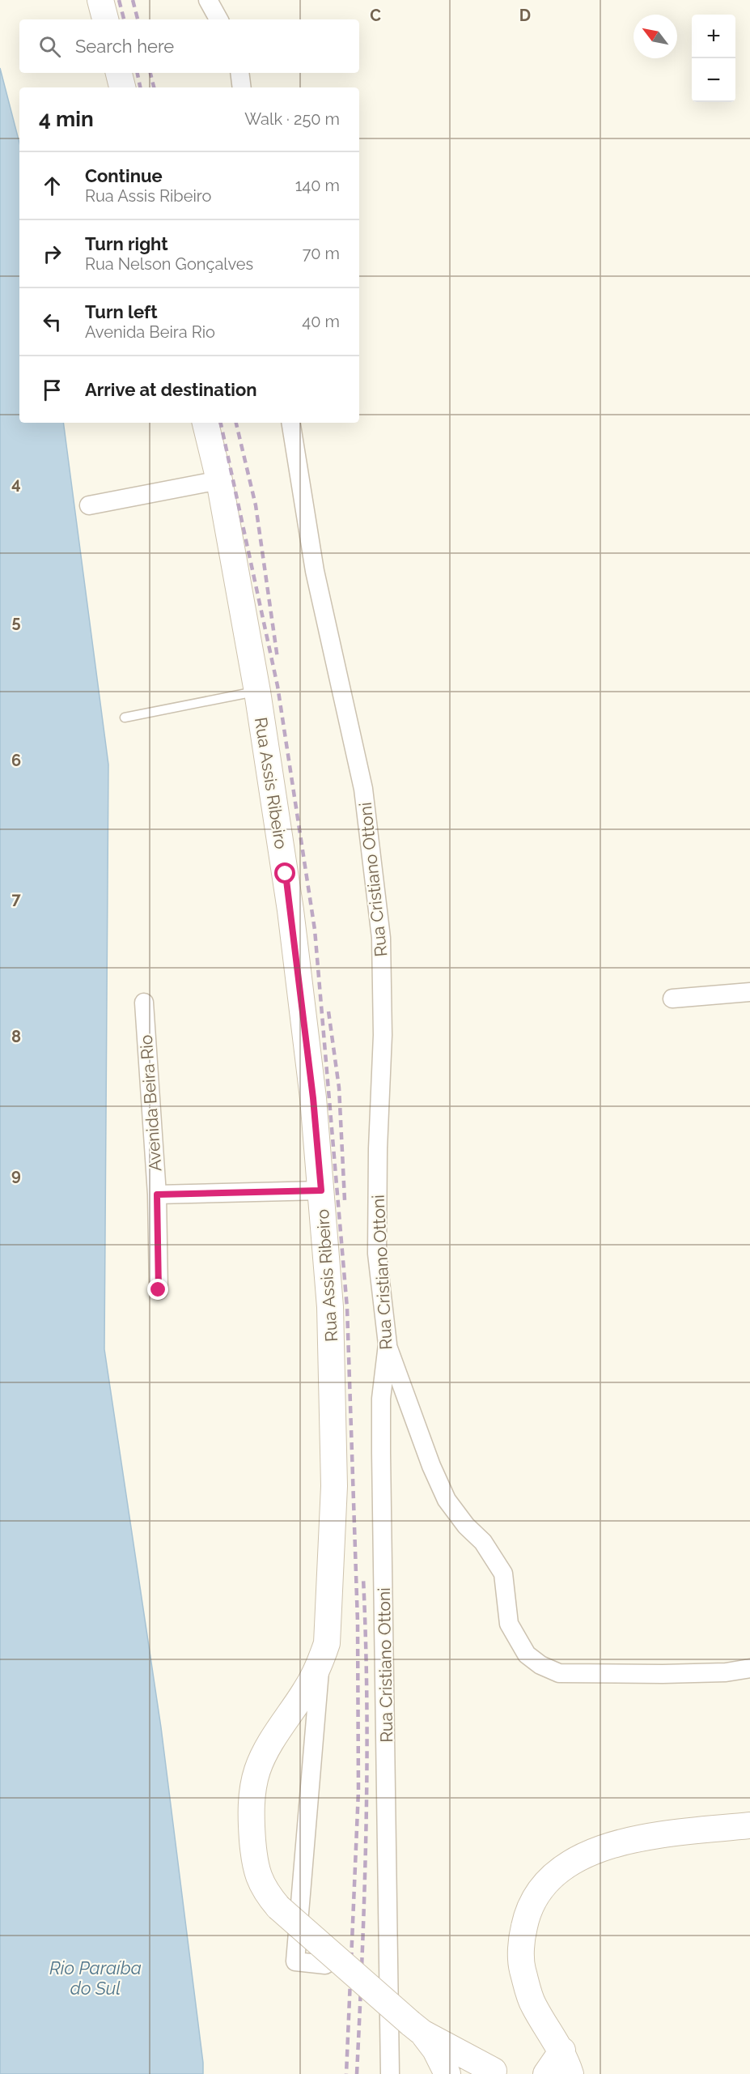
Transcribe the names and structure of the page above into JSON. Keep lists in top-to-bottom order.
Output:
{
  "streets": {
    "street": ["Rua Assis Ribeiro", "Rua Cristiano Ottoni", "Avenida Beira Rio"]
  },
  "water": ["Rio Paraíba do Sul"],
  "north": "top left",
  "page": {
    "map_buttons": ["+", "−"],
    "search": "Search here",
    "heading": ["4 min", "Walk · 250 m"],
    "list": [
      ["Continue", "Rua Assis Ribeiro", "140 m"],
      ["Turn right", "Rua Nelson Gonçalves", "70 m"],
      ["Turn left", "Avenida Beira Rio", "40 m"],
      "Arrive at destination"
    ]
  },
  "grid": {
    "columns": ["C", "D"],
    "rows": [
      "4",
      "5",
      "6",
      "7",
      "8",
      "9"
    ]
  }
}
